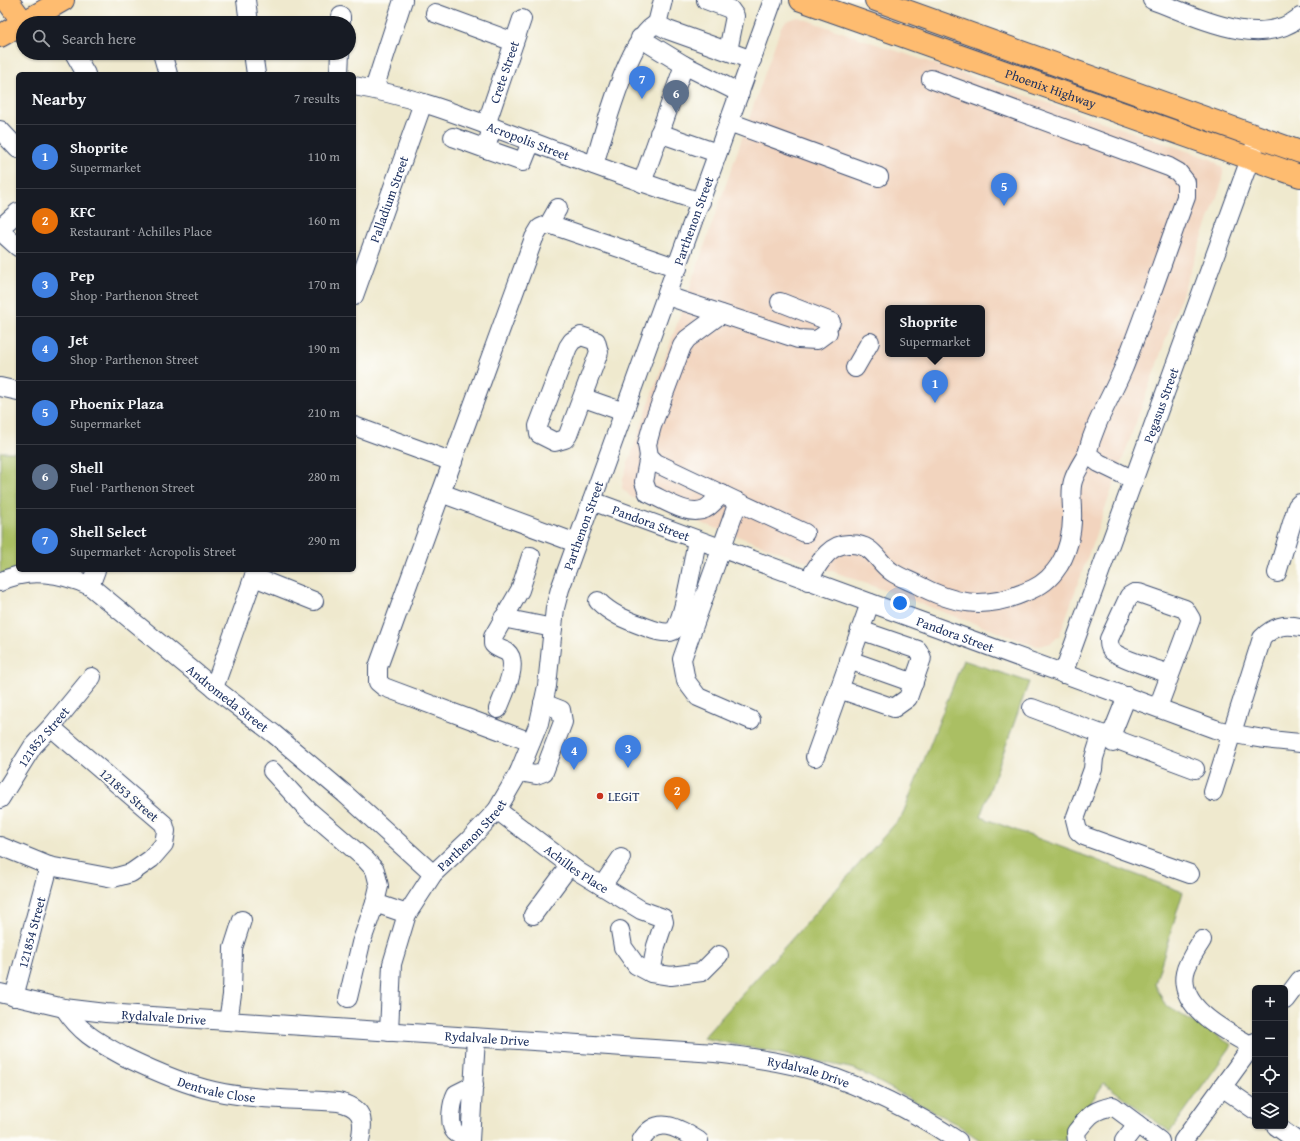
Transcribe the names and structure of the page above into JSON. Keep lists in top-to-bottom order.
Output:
{
  "streets": {
    "main road": ["Phoenix Highway"],
    "street": [
      "Crete Street",
      "Acropolis Street",
      "Palladium Street",
      "Parthenon Street",
      "Pegasus Street",
      "Pandora Street",
      "Andromeda Street",
      "121852 Street",
      "121853 Street",
      "Achilles Place",
      "121854 Street",
      "Rydalvale Drive",
      "Dentvale Close"
    ]
  },
  "crossings": [
    ["Crete Street", "Acropolis Street"],
    ["Phoenix Highway", "Pegasus Street"],
    ["Acropolis Street", "Palladium Street"],
    ["Acropolis Street", "Parthenon Street"],
    ["Parthenon Street", "Pandora Street"],
    ["Parthenon Street", "Andromeda Street"],
    ["Parthenon Street", "Achilles Place"],
    ["Parthenon Street", "Rydalvale Drive"],
    ["Pegasus Street", "Pandora Street"],
    ["121852 Street", "121853 Street"],
    ["121853 Street", "121854 Street"],
    ["121854 Street", "Rydalvale Drive"],
    ["Rydalvale Drive", "Dentvale Close"]
  ],
  "places": ["LEGiT"],
  "page": {
    "search": "Search here",
    "pins": [
      "7",
      "6",
      "5",
      "1",
      "3",
      "4",
      "2"
    ],
    "heading": ["Nearby", "7 results"],
    "list": [
      {
        "mark": "1",
        "name": "Shoprite",
        "note": "Supermarket",
        "value": "110 m"
      },
      {
        "mark": "2",
        "name": "KFC",
        "note": "Restaurant · Achilles Place",
        "value": "160 m"
      },
      {
        "mark": "3",
        "name": "Pep",
        "note": "Shop · Parthenon Street",
        "value": "170 m"
      },
      {
        "mark": "4",
        "name": "Jet",
        "note": "Shop · Parthenon Street",
        "value": "190 m"
      },
      {
        "mark": "5",
        "name": "Phoenix Plaza",
        "note": "Supermarket",
        "value": "210 m"
      },
      {
        "mark": "6",
        "name": "Shell",
        "note": "Fuel · Parthenon Street",
        "value": "280 m"
      },
      {
        "mark": "7",
        "name": "Shell Select",
        "note": "Supermarket · Acropolis Street",
        "value": "290 m"
      }
    ],
    "popup": ["Shoprite", "Supermarket"],
    "map_buttons": ["+", "−"]
  }
}
